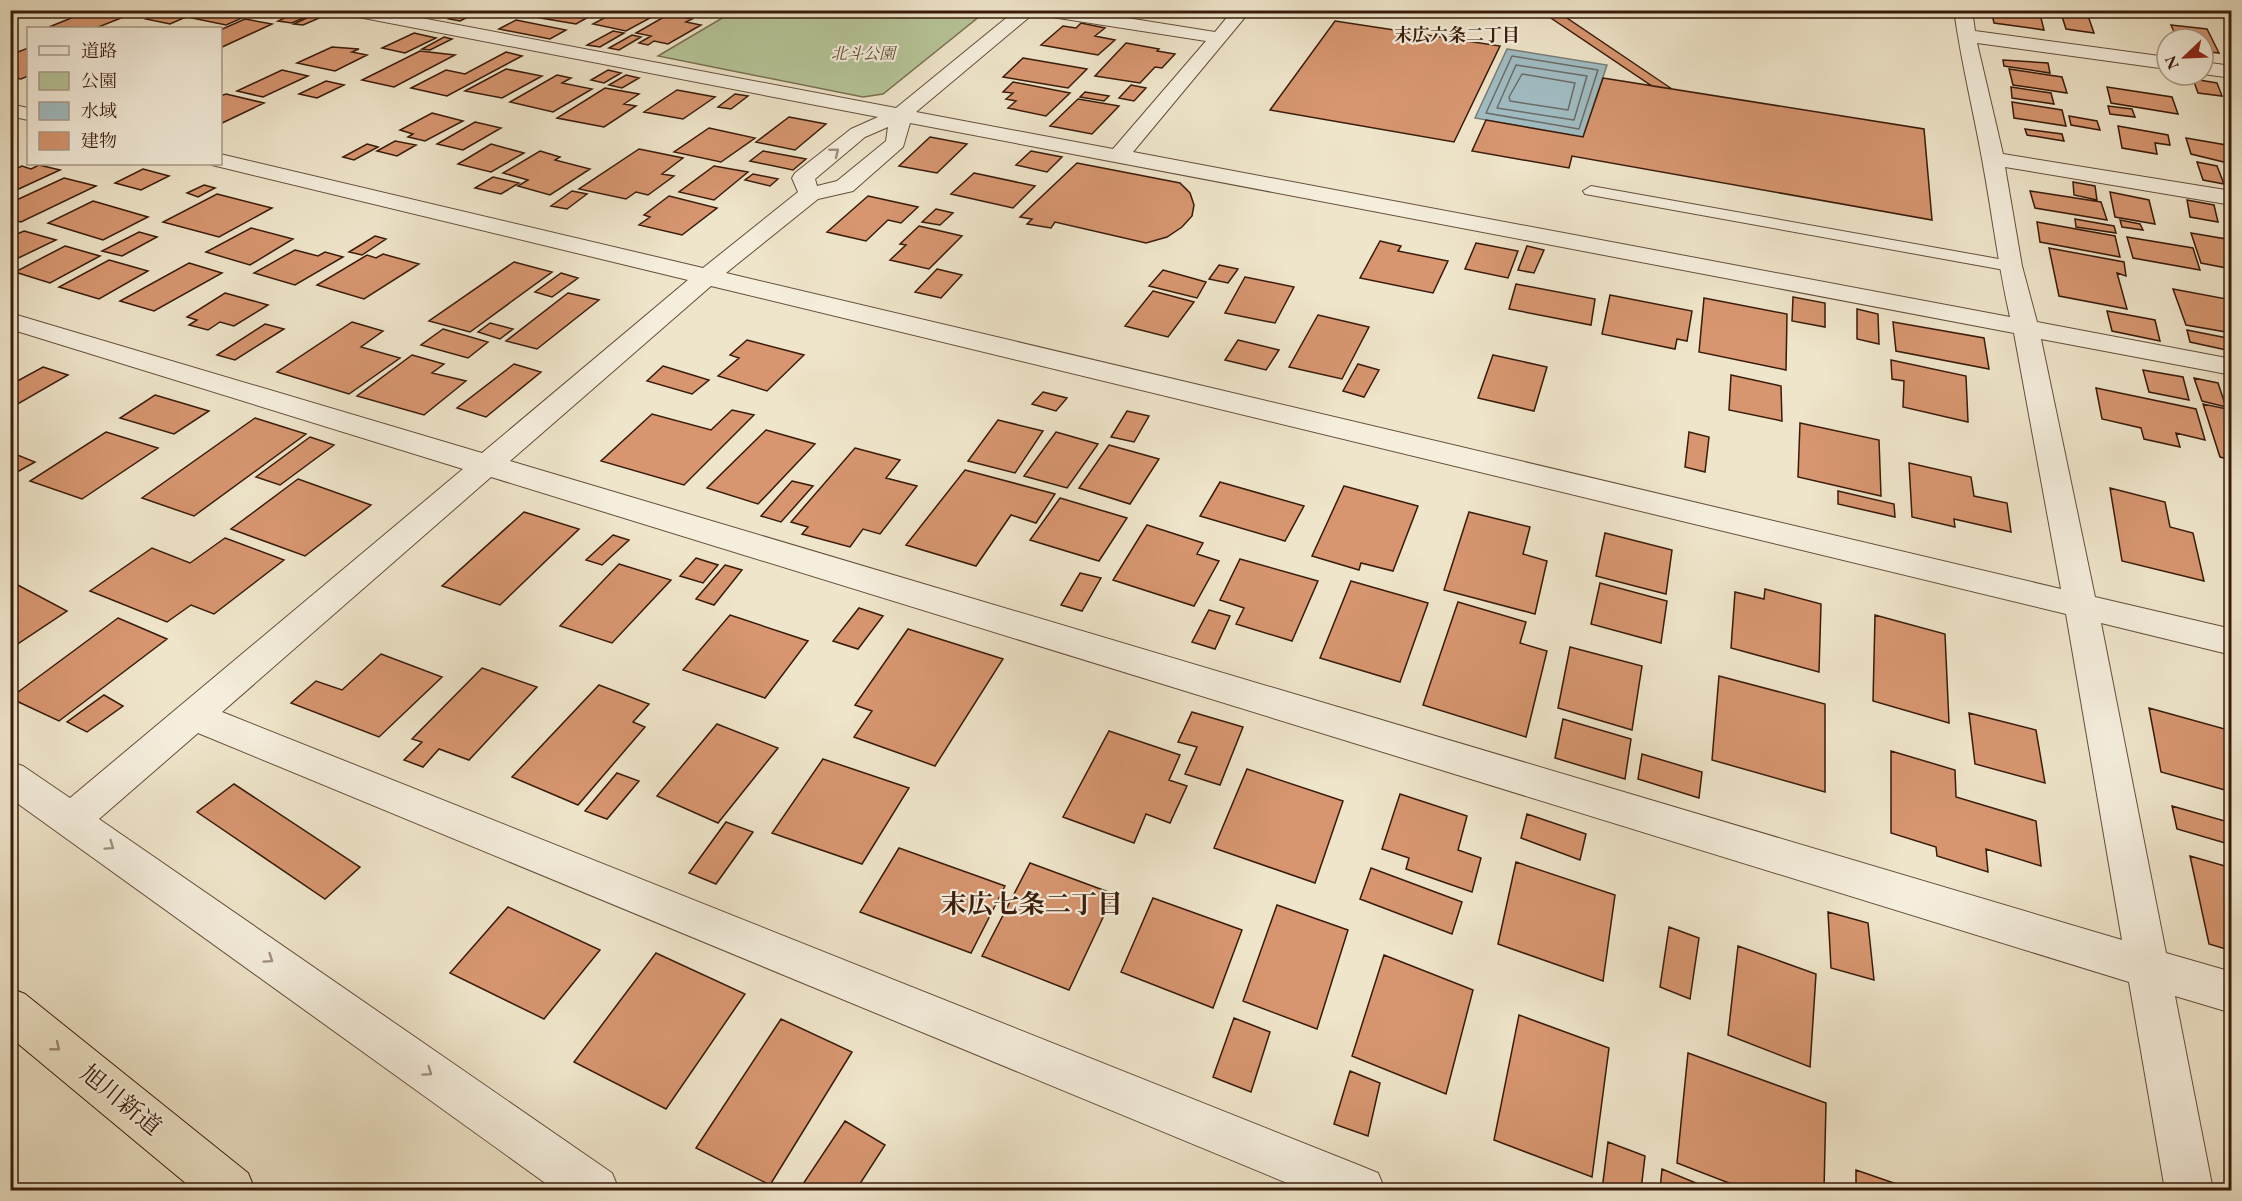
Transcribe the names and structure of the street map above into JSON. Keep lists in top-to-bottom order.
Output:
{
  "streets": {
    "highway": ["旭川新道"]
  },
  "one_way": ["旭川新道"],
  "districts": ["末広六条二丁目", "末広七条二丁目"],
  "parks": ["北斗公園"],
  "legend": [
    "道路",
    "公園",
    "水域",
    "建物"
  ],
  "north": "bottom left"
}
